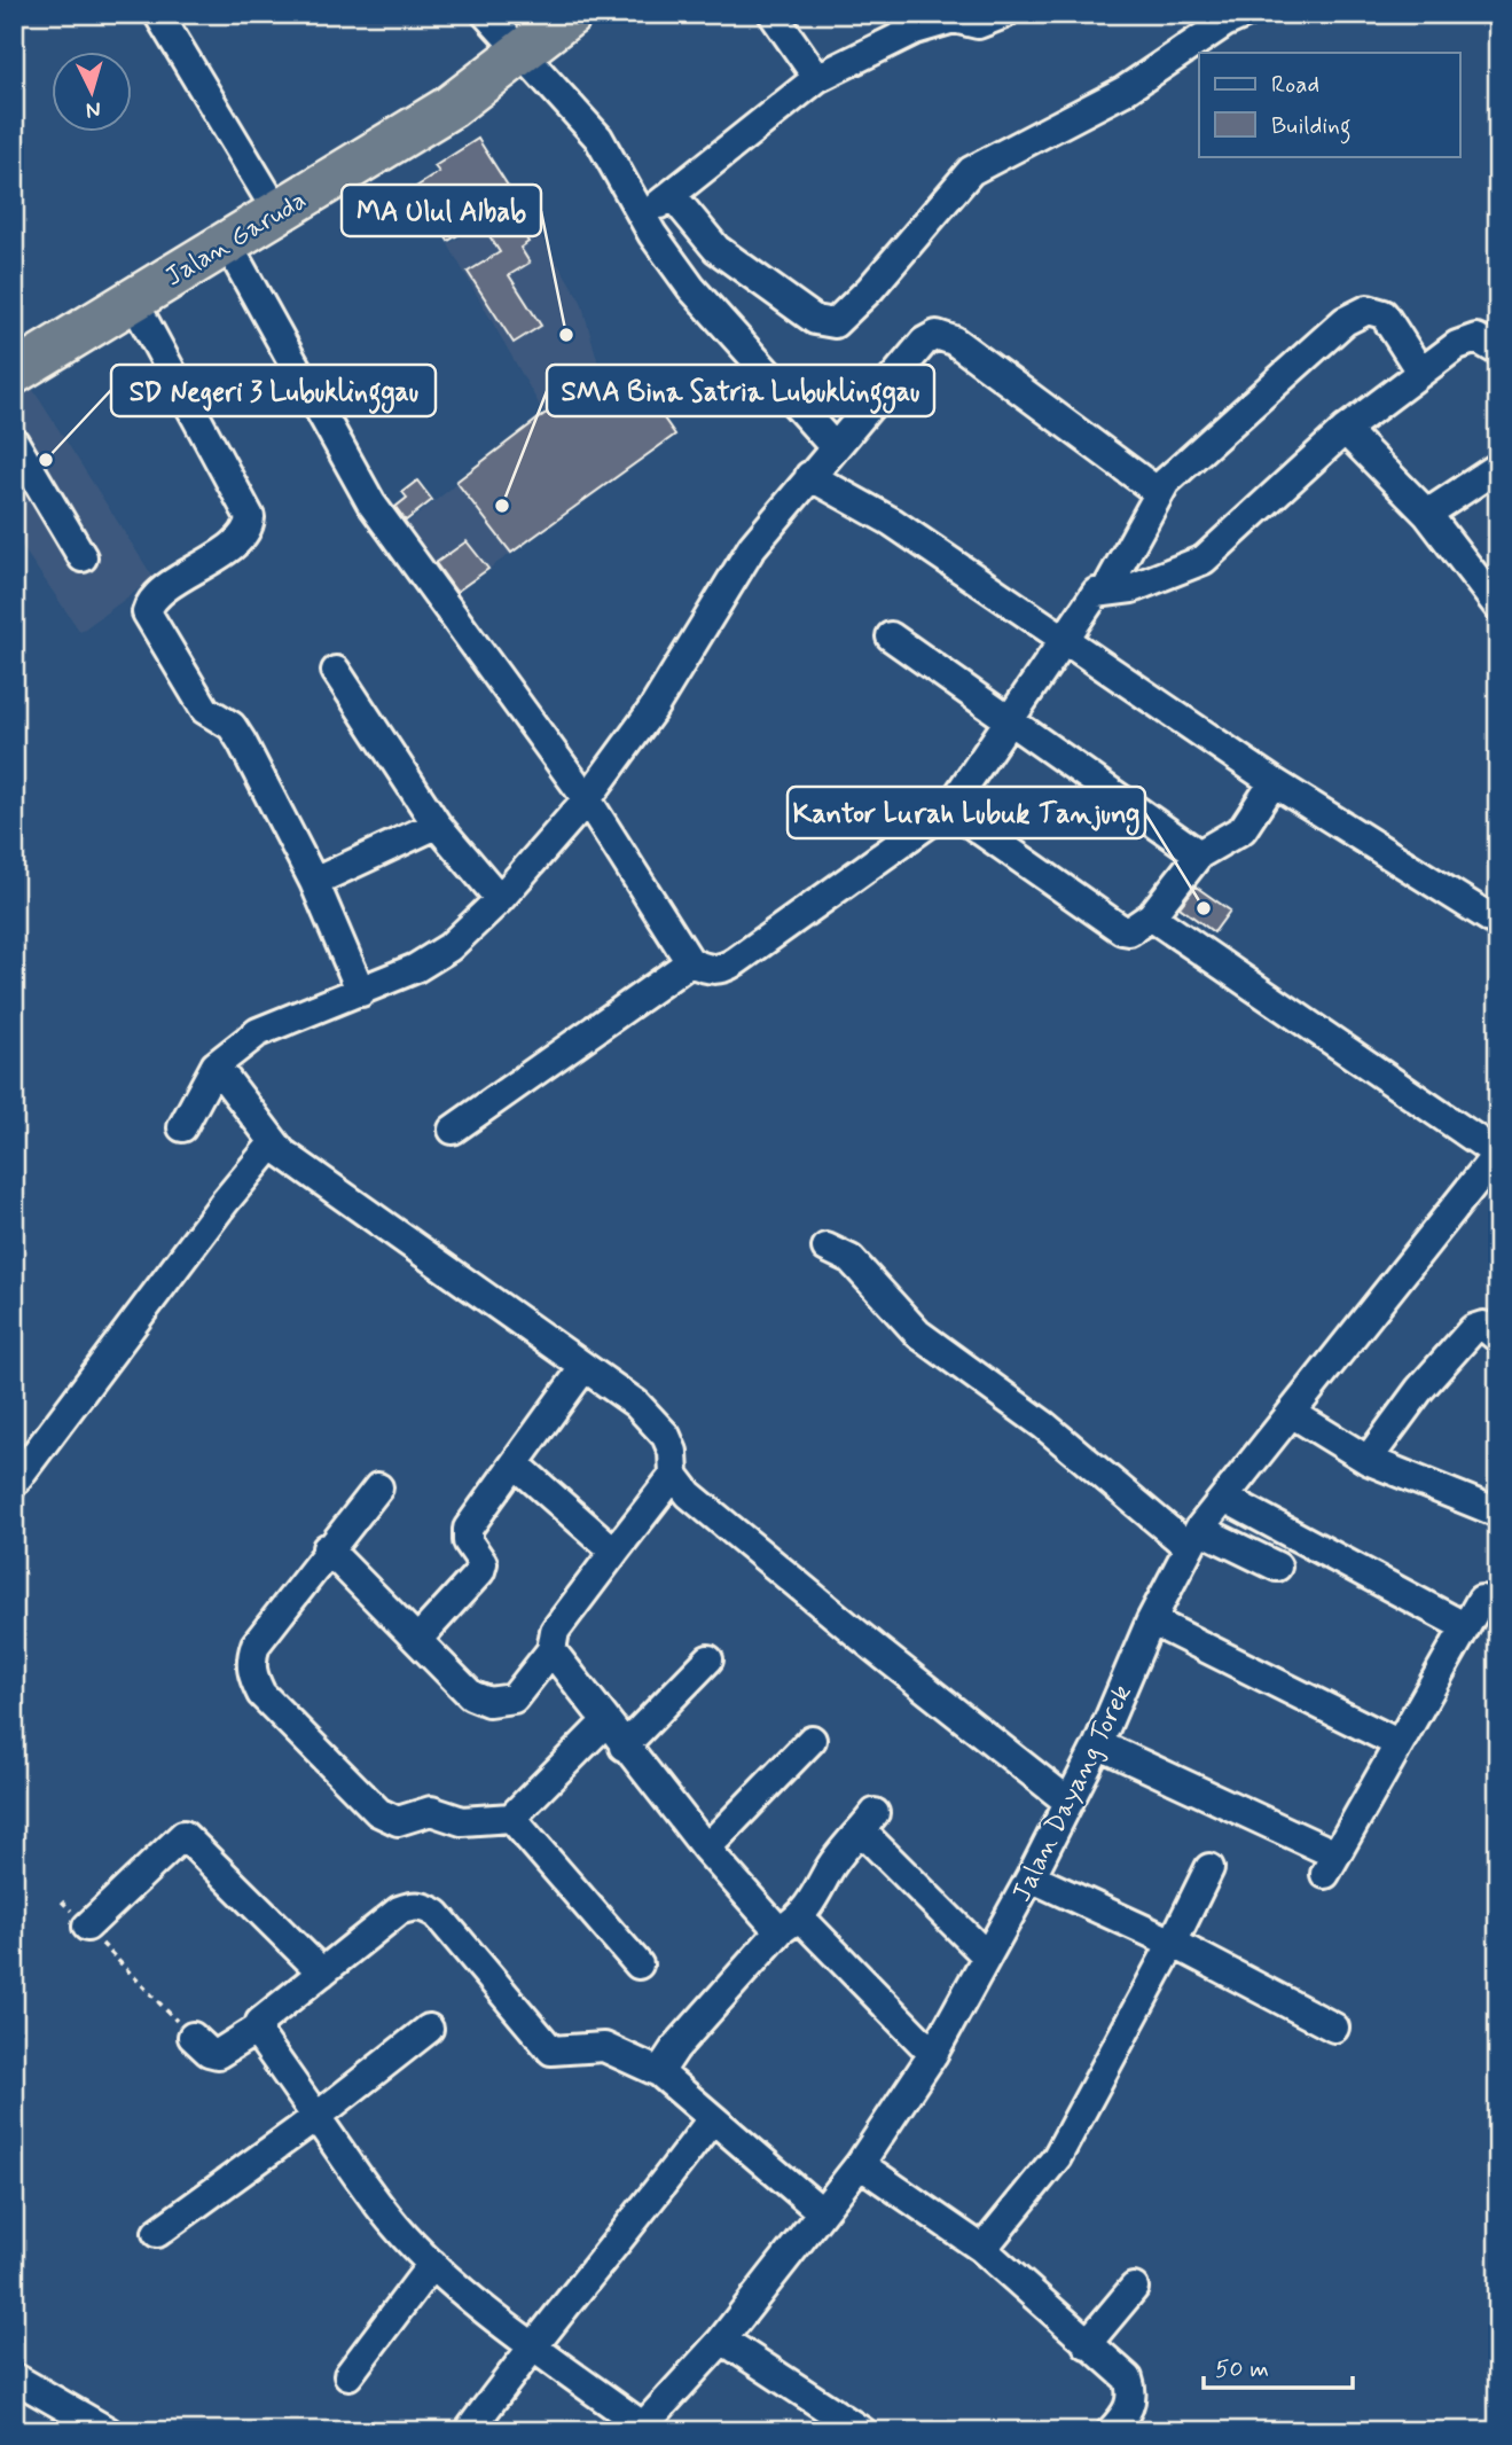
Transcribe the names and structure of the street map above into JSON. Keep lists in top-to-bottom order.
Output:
{
  "streets": {
    "highway": ["Jalan Garuda"],
    "street": ["Jalan Dayang Torek"]
  },
  "places": [
    "MA Ulul Albab",
    "SD Negeri 3 Lubuklinggau",
    "SMA Bina Satria Lubuklinggau",
    "Kantor Lurah Lubuk Tanjung"
  ],
  "legend": ["Road", "Building"],
  "scale_bar": "50 m",
  "north": "bottom"
}
